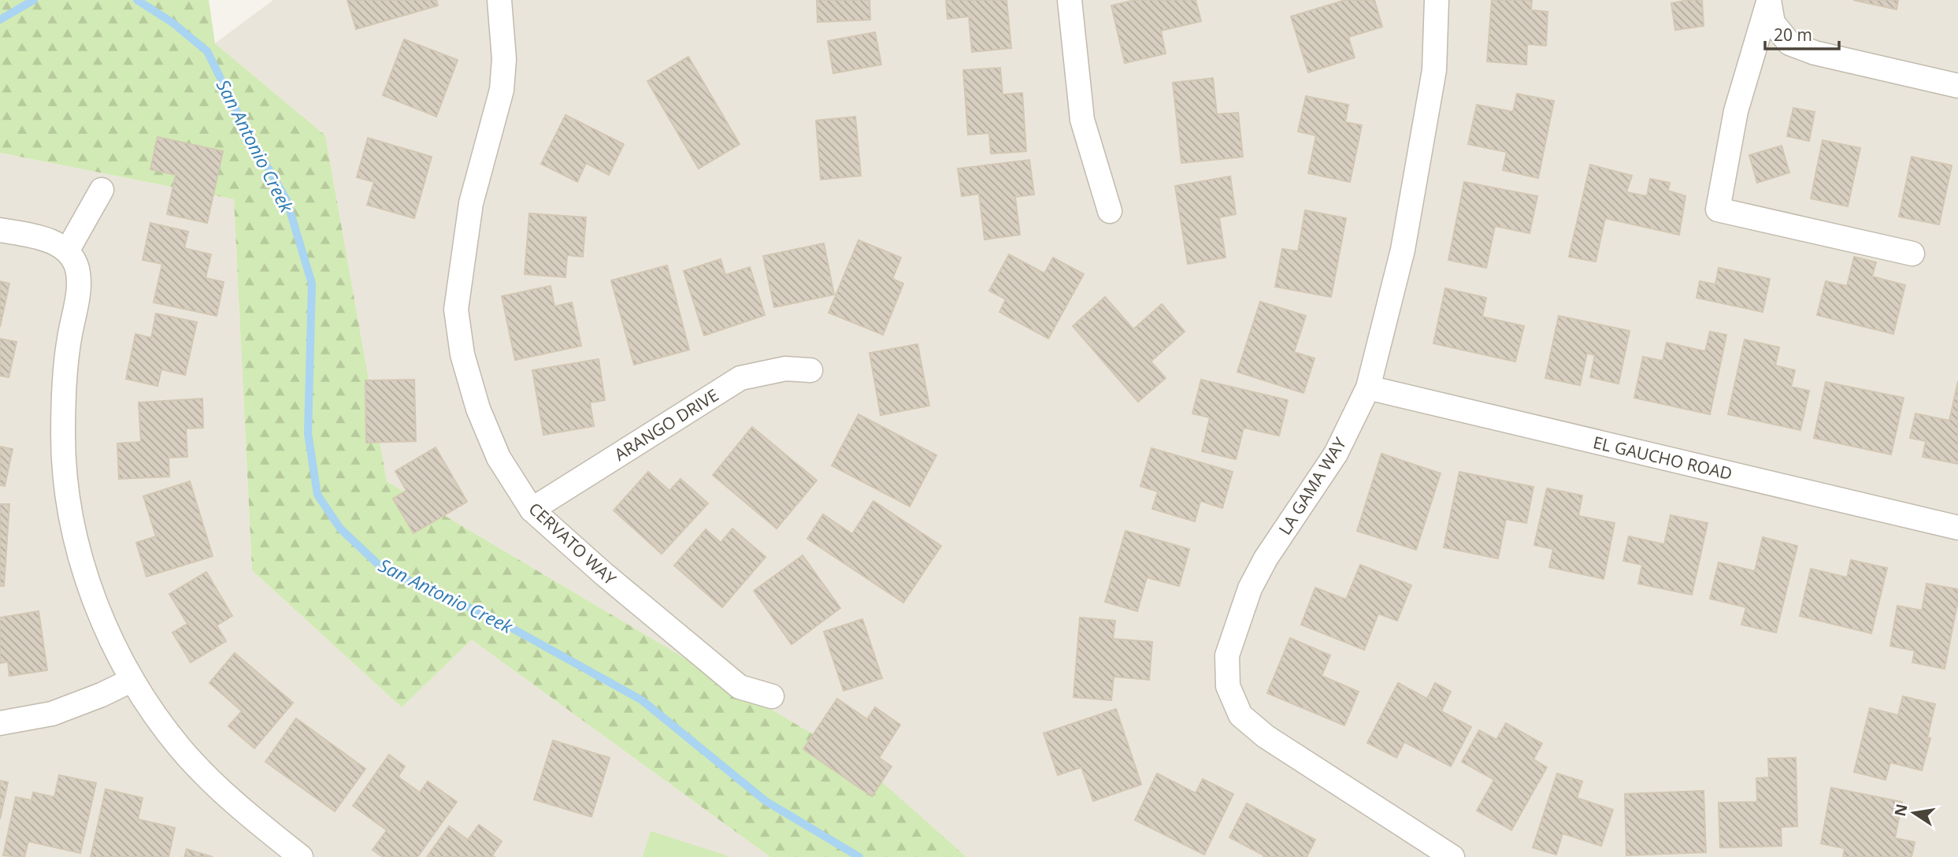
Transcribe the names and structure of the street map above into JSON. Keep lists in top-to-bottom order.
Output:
{
  "streets": {
    "street": [
      "ARANGO DRIVE",
      "EL GAUCHO ROAD",
      "LA GAMA WAY",
      "CERVATO WAY"
    ]
  },
  "crossings": [
    ["ARANGO DRIVE", "CERVATO WAY"],
    ["EL GAUCHO ROAD", "LA GAMA WAY"]
  ],
  "water": ["San Antonio Creek"],
  "scale_bar": "20 m",
  "north": "left"
}
